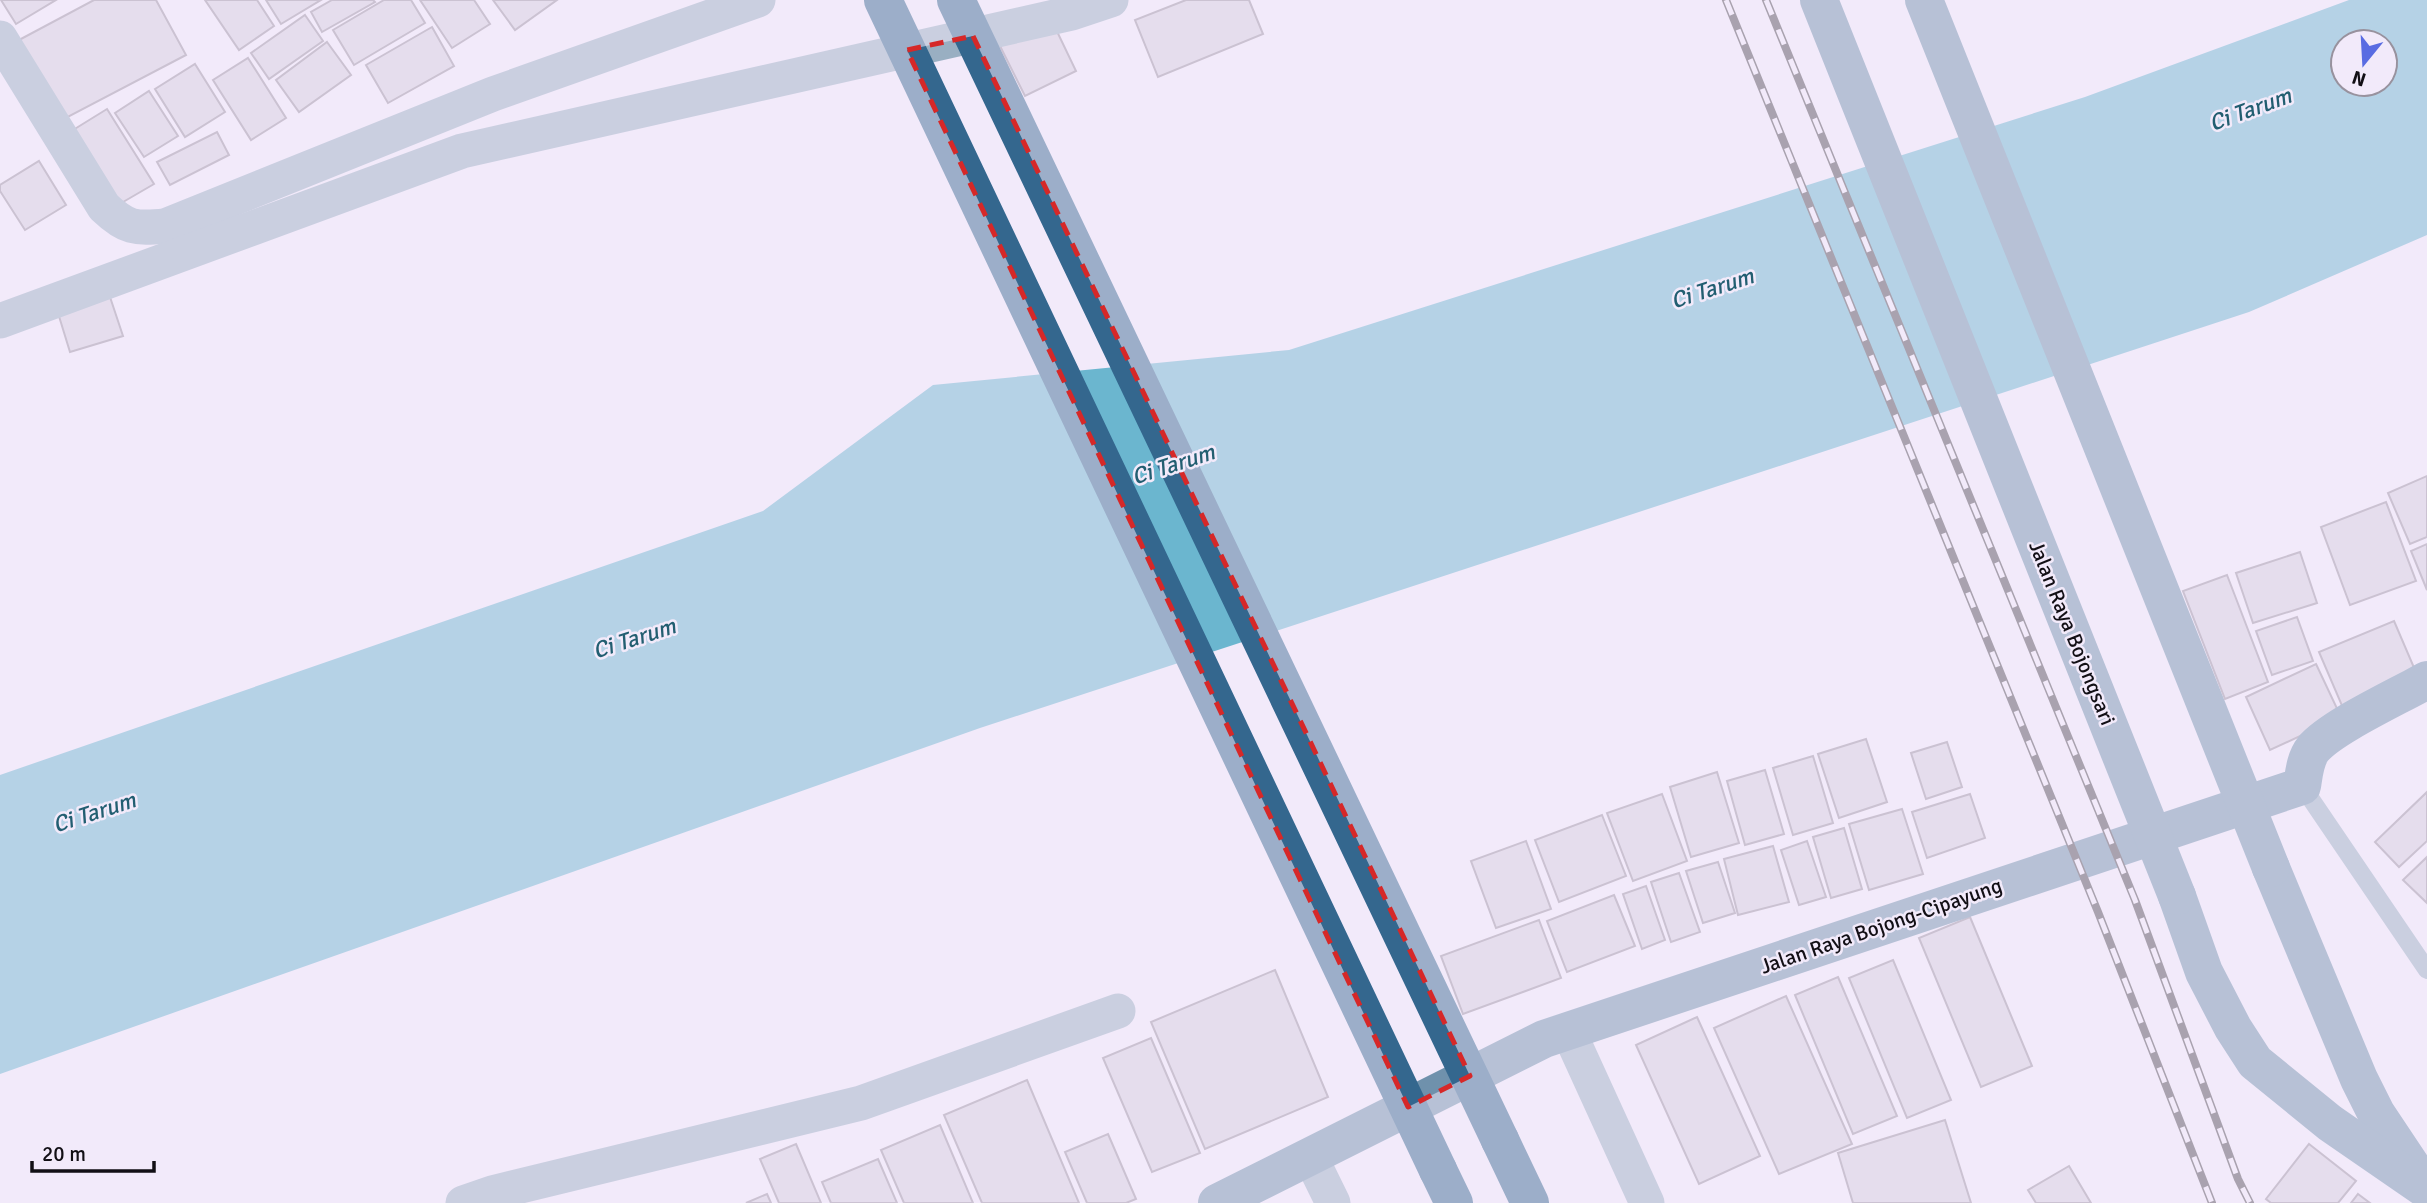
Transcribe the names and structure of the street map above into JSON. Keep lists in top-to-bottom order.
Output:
{
  "streets": {
    "street": ["Jalan Raya Bojongsari", "Jalan Raya Bojong-Cipayung"]
  },
  "water": ["Ci Tarum"],
  "scale_bar": "20 m",
  "north": "bottom"
}
